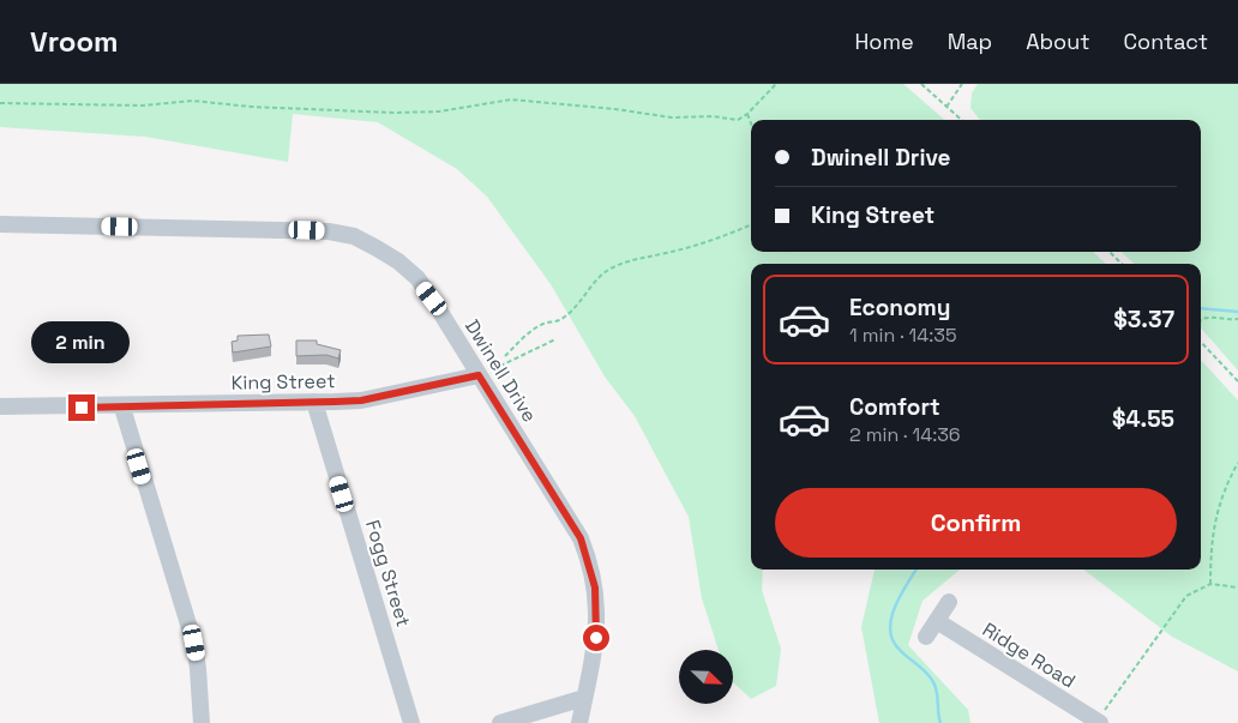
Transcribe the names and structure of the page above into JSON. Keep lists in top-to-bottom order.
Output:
{
  "streets": {
    "street": [
      "Dwinell Drive",
      "King Street",
      "Fogg Street",
      "Ridge Road"
    ]
  },
  "crossings": [
    ["Dwinell Drive", "King Street"],
    ["King Street", "Fogg Street"]
  ],
  "north": "bottom right",
  "page": {
    "header": "Vroom",
    "nav": [
      "Home",
      "Map",
      "About",
      "Contact"
    ],
    "banner": ["Dwinell Drive", "King Street"],
    "list": [
      {
        "name": "Economy",
        "note": "1 min · 14:35",
        "value": "$3.37"
      },
      {
        "name": "Comfort",
        "note": "2 min · 14:36",
        "value": "$4.55"
      }
    ],
    "bubble": "2 min",
    "buttons": "Confirm"
  }
}
